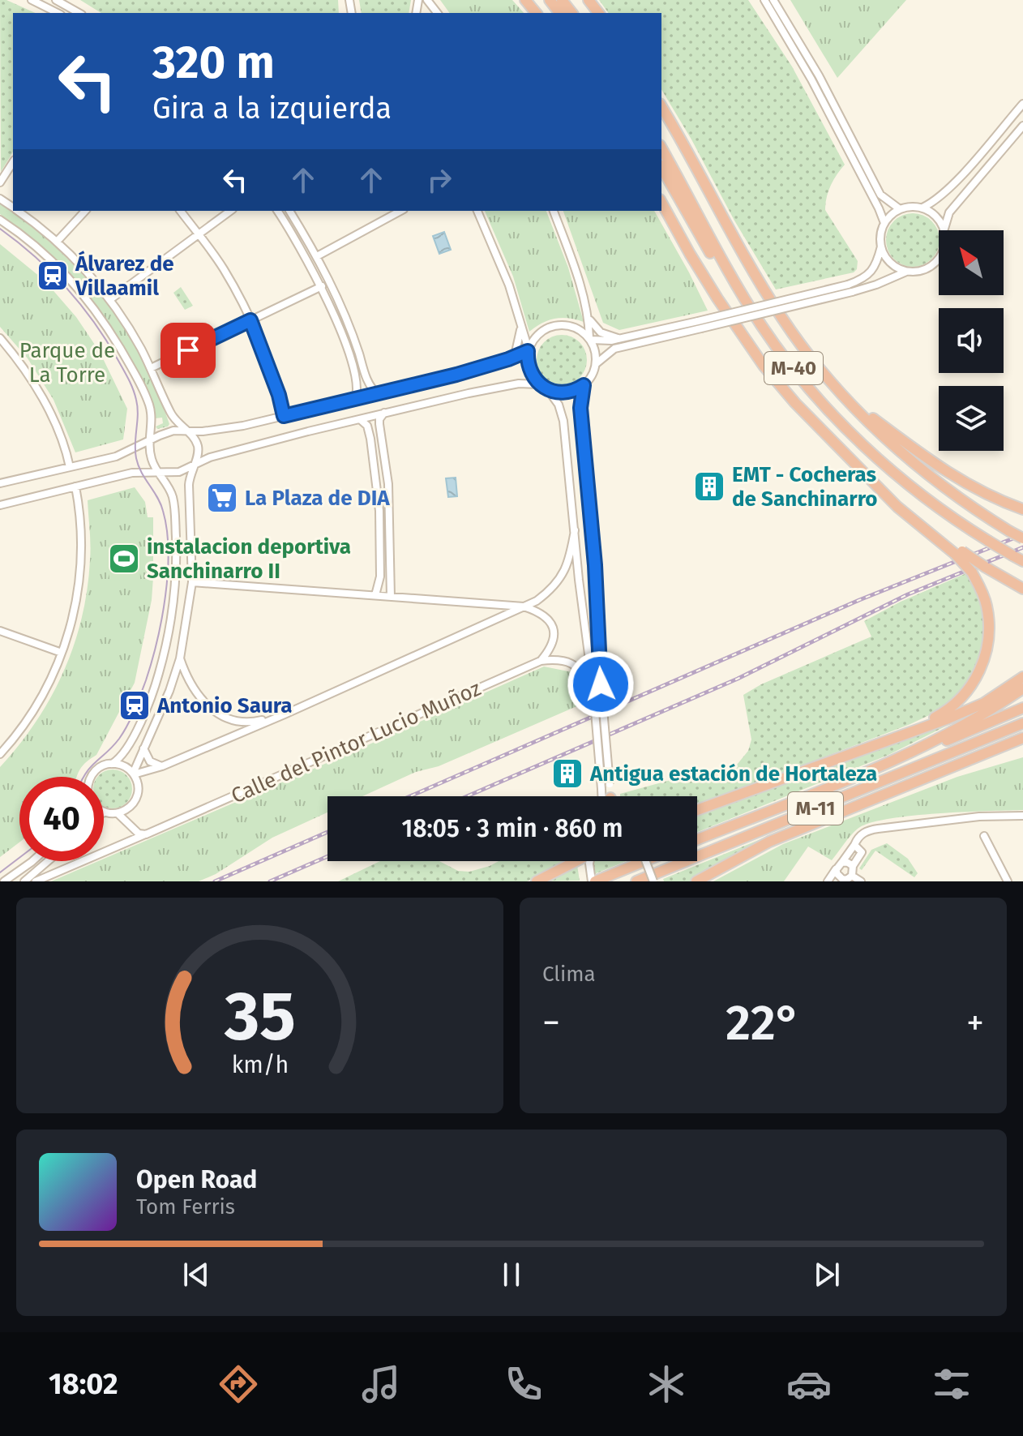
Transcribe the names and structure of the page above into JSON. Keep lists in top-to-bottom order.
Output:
{
  "streets": {
    "highway": ["M-40", "M-11"],
    "street": ["Calle del Pintor Lucio Muñoz"]
  },
  "parks": ["Parque de La Torre"],
  "places": {
    "station": ["Álvarez de Villaamil", "Antonio Saura"],
    "building": ["EMT - Cocheras de Sanchinarro", "Antigua estación de Hortaleza"],
    "supermarket": ["La Plaza de DIA"],
    "sports": ["instalacion deportiva Sanchinarro II"]
  },
  "north": "top left",
  "page": {
    "turn": ["320 m", "Gira a la izquierda"],
    "limit": "40",
    "trip": "18:05 · 3 min · 860 m",
    "tile": "Clima",
    "heat": ["−", "22°", "+"],
    "song": ["Open Road", "Tom Ferris"],
    "tabs": "18:02",
    "gauge": ["35", "km/h"]
  }
}
